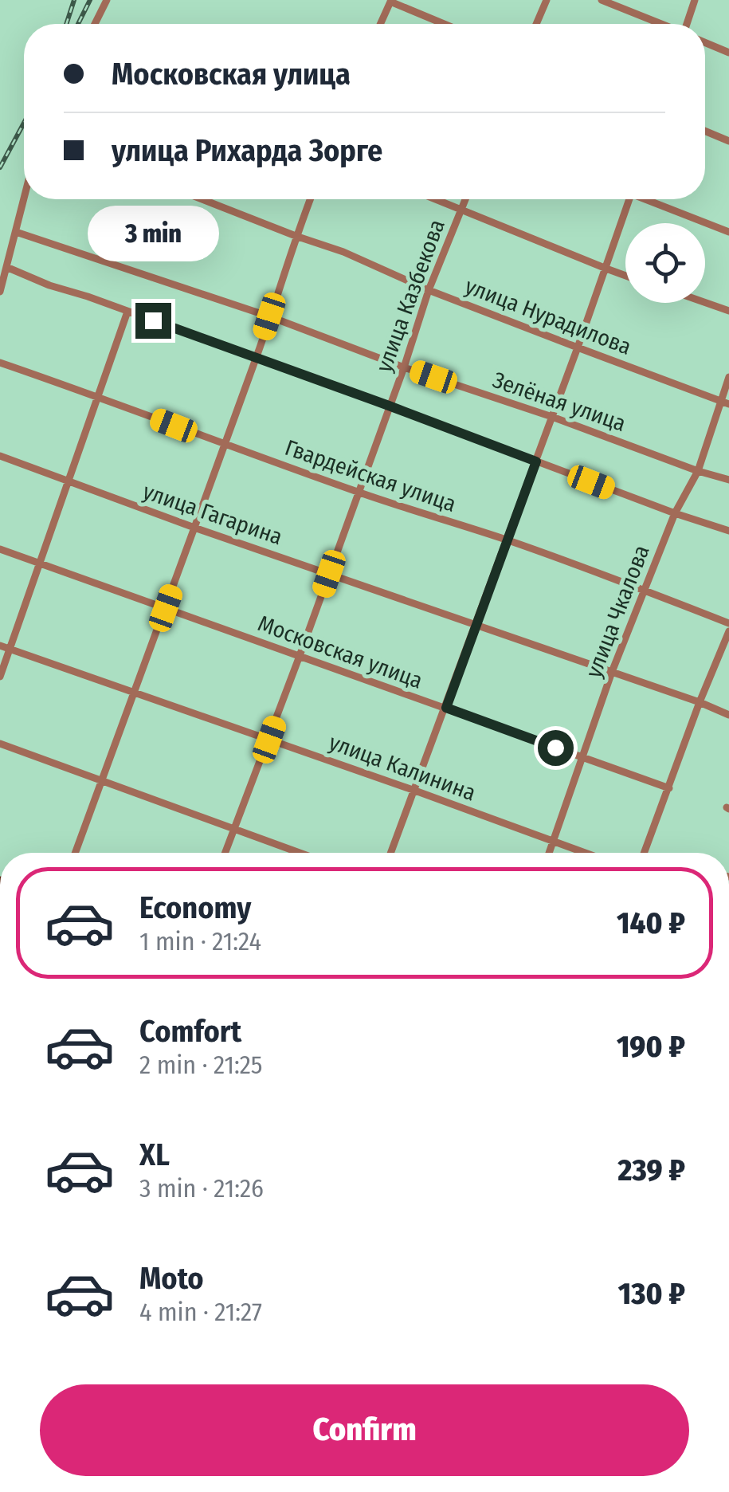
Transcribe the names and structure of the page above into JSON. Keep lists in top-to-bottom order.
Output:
{
  "streets": {
    "street": [
      "улица Казбекова",
      "улица Нурадилова",
      "Зелёная улица",
      "Гвардейская улица",
      "улица Гагарина",
      "улица Чкалова",
      "Московская улица",
      "улица Калинина"
    ]
  },
  "crossings": [
    ["улица Казбекова", "улица Нурадилова"],
    ["улица Казбекова", "Зелёная улица"],
    ["улица Казбекова", "Гвардейская улица"],
    ["улица Казбекова", "улица Гагарина"],
    ["улица Казбекова", "Московская улица"],
    ["улица Казбекова", "улица Калинина"],
    ["улица Нурадилова", "улица Чкалова"],
    ["Зелёная улица", "улица Чкалова"],
    ["Гвардейская улица", "улица Чкалова"],
    ["улица Гагарина", "улица Чкалова"],
    ["улица Чкалова", "Московская улица"],
    ["улица Чкалова", "улица Калинина"]
  ],
  "page": {
    "banner": ["Московская улица", "улица Рихарда Зорге"],
    "bubble": "3 min",
    "list": [
      {
        "name": "Economy",
        "note": "1 min · 21:24",
        "value": "140 ₽"
      },
      {
        "name": "Comfort",
        "note": "2 min · 21:25",
        "value": "190 ₽"
      },
      {
        "name": "XL",
        "note": "3 min · 21:26",
        "value": "239 ₽"
      },
      {
        "name": "Moto",
        "note": "4 min · 21:27",
        "value": "130 ₽"
      }
    ],
    "buttons": "Confirm"
  }
}
